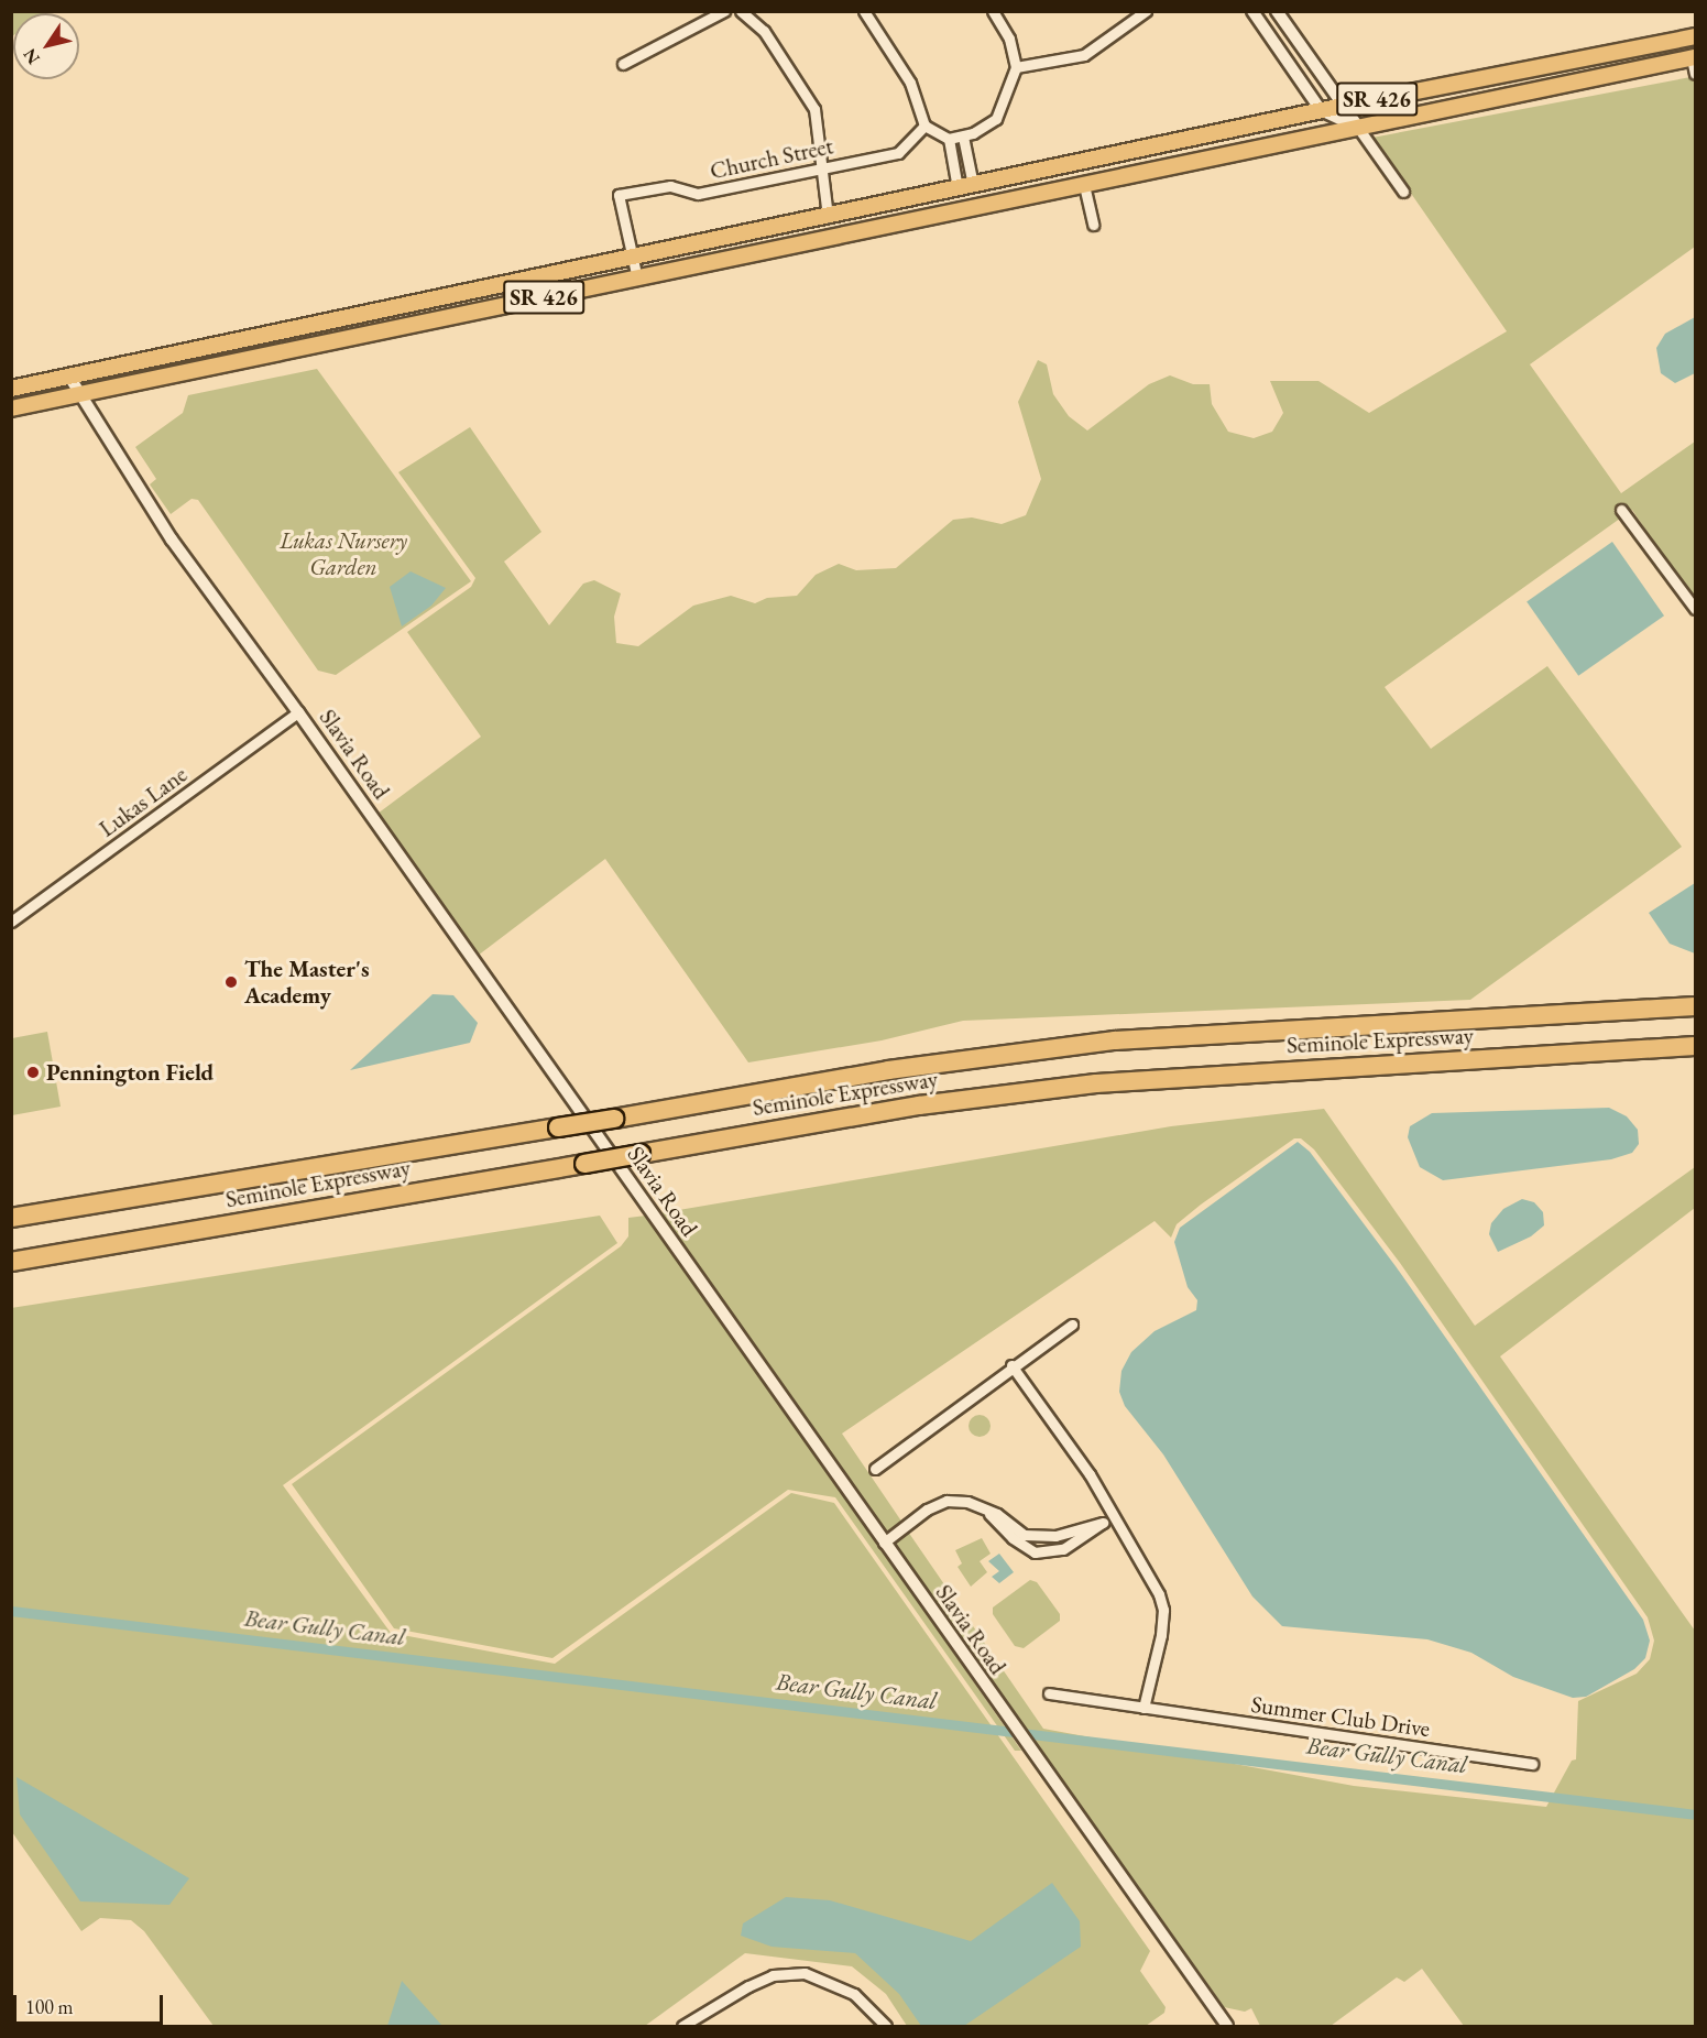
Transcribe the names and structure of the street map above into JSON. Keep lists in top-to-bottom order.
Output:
{
  "streets": {
    "highway": ["Seminole Expressway"],
    "main road": ["SR 426"],
    "street": [
      "Church Street",
      "Slavia Road",
      "Lukas Lane",
      "Summer Club Drive"
    ]
  },
  "crossings": [
    ["SR 426", "Church Street"],
    ["SR 426", "Slavia Road"],
    ["Slavia Road", "Lukas Lane"]
  ],
  "water": ["Bear Gully Canal"],
  "parks": ["Lukas Nursery Garden"],
  "places": ["The Master's Academy", "Pennington Field"],
  "scale_bar": "100 m",
  "north": "bottom left"
}
